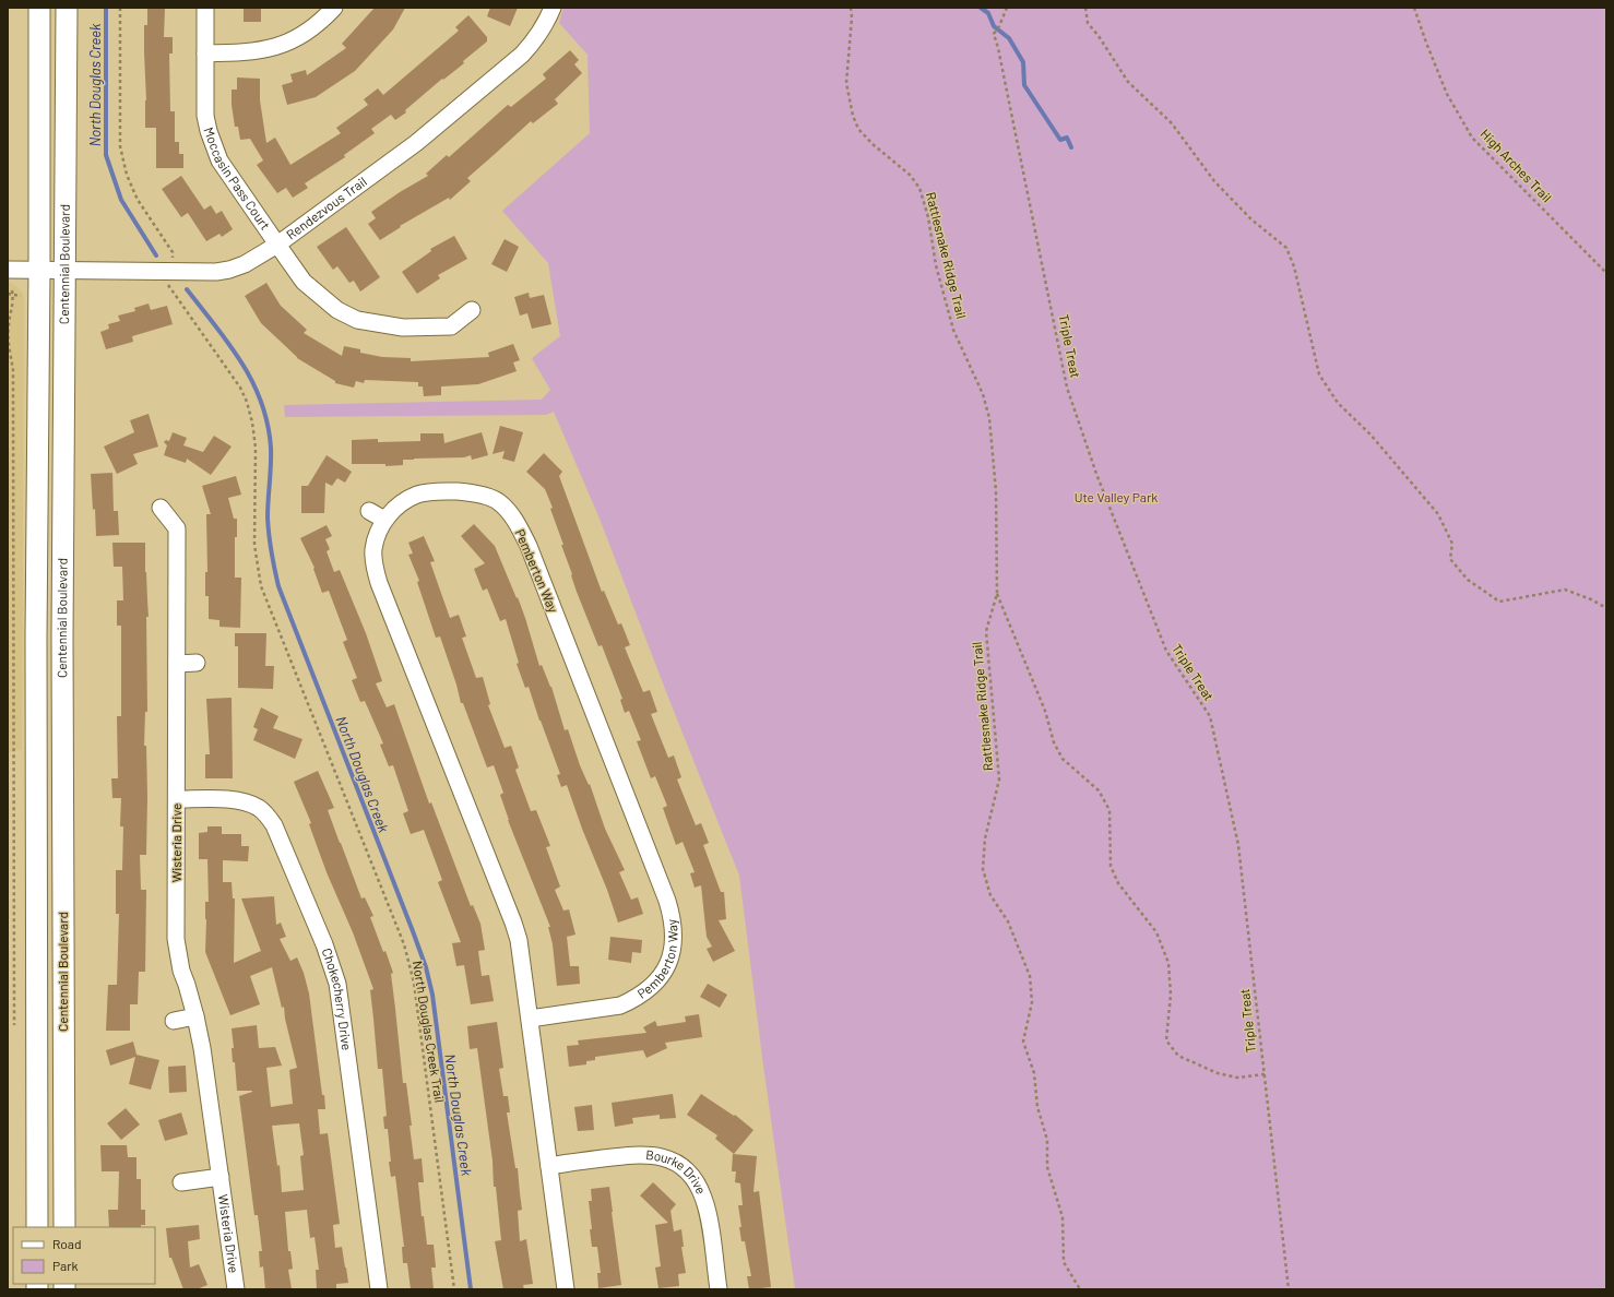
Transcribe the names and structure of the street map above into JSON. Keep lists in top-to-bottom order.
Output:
{
  "streets": {
    "main road": ["Centennial Boulevard"],
    "street": [
      "Moccasin Pass Court",
      "Rendezvous Trail",
      "Pemberton Way",
      "Wisteria Drive",
      "Chokecherry Drive",
      "Bourke Drive"
    ],
    "path": [
      "High Arches Trail",
      "Rattlesnake Ridge Trail",
      "Triple Treat",
      "North Douglas Creek Trail"
    ]
  },
  "crossings": [
    ["Moccasin Pass Court", "Rendezvous Trail"],
    ["Rendezvous Trail", "Centennial Boulevard"],
    ["Pemberton Way", "Bourke Drive"],
    ["Wisteria Drive", "Chokecherry Drive"]
  ],
  "water": ["North Douglas Creek"],
  "parks": ["Ute Valley Park"],
  "legend": ["Road", "Park"]
}
